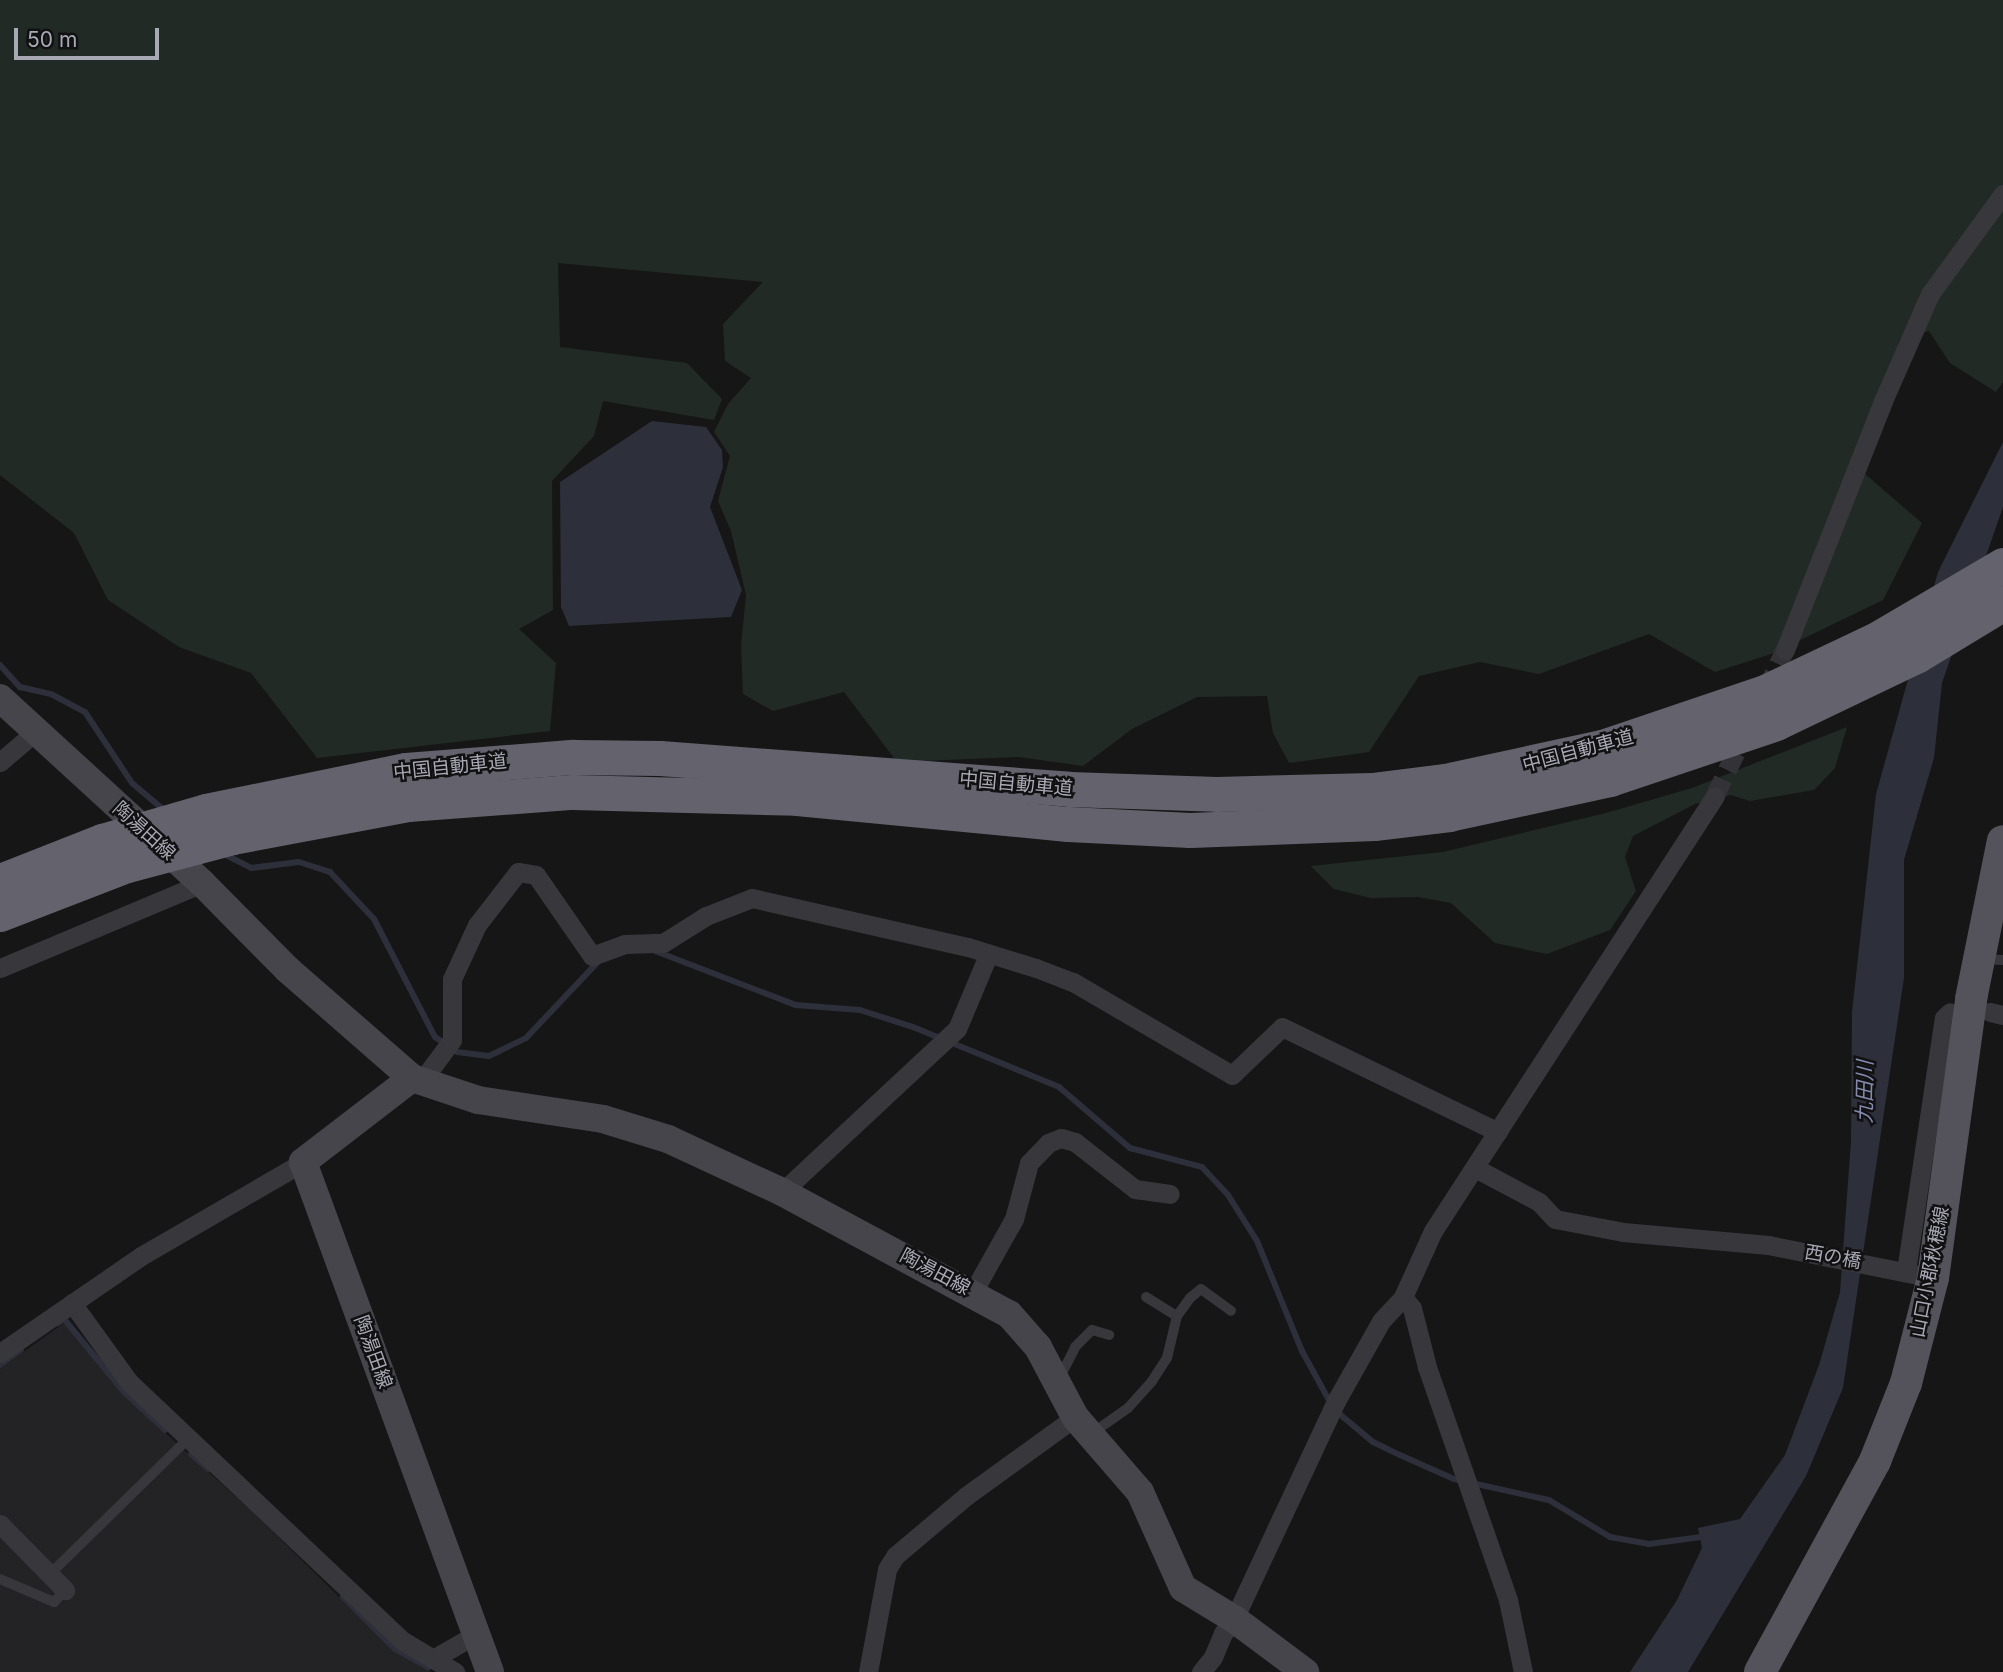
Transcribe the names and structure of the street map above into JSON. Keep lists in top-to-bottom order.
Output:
{
  "streets": {
    "highway": ["中国自動車道"],
    "main road": ["陶湯田線", "山口小郡秋穂線"],
    "street": ["西の橋"]
  },
  "crossings": [
    ["西の橋", "山口小郡秋穂線"]
  ],
  "water": ["九田川"],
  "scale_bar": "50 m"
}
